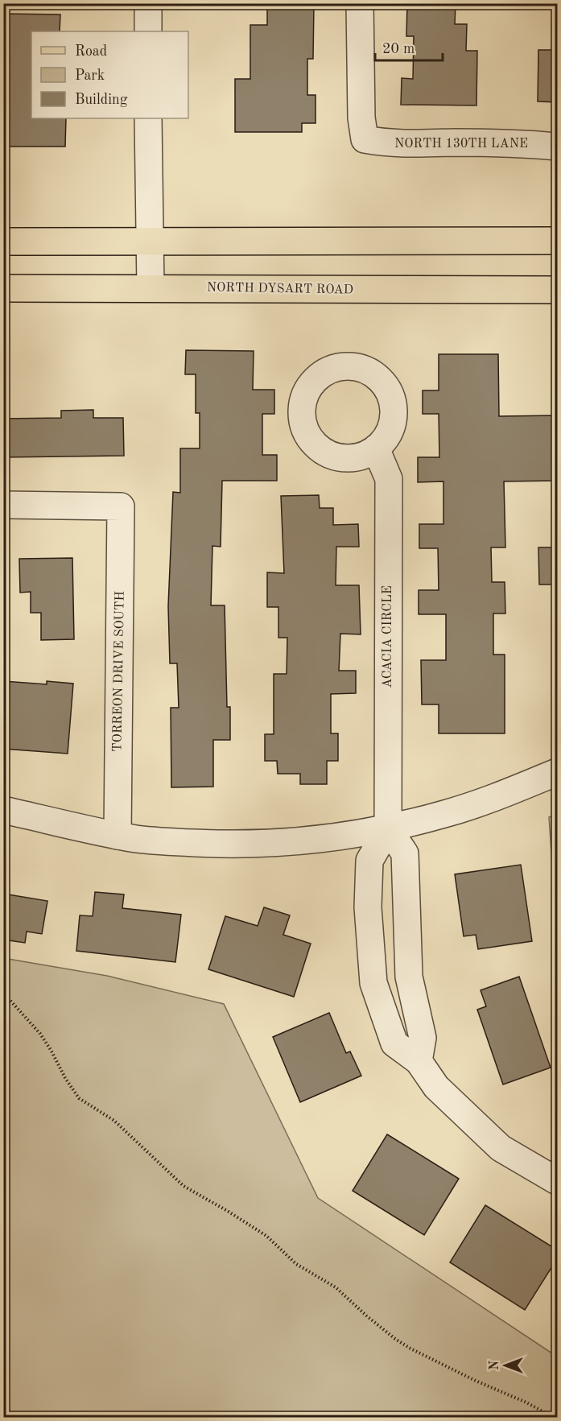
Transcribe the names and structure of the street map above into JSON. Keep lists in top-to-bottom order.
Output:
{
  "streets": {
    "main road": ["NORTH DYSART ROAD"],
    "street": ["NORTH 130TH LANE", "ACACIA CIRCLE", "TORREON DRIVE SOUTH"]
  },
  "legend": ["Road", "Park", "Building"],
  "scale_bar": "20 m",
  "north": "left"
}
